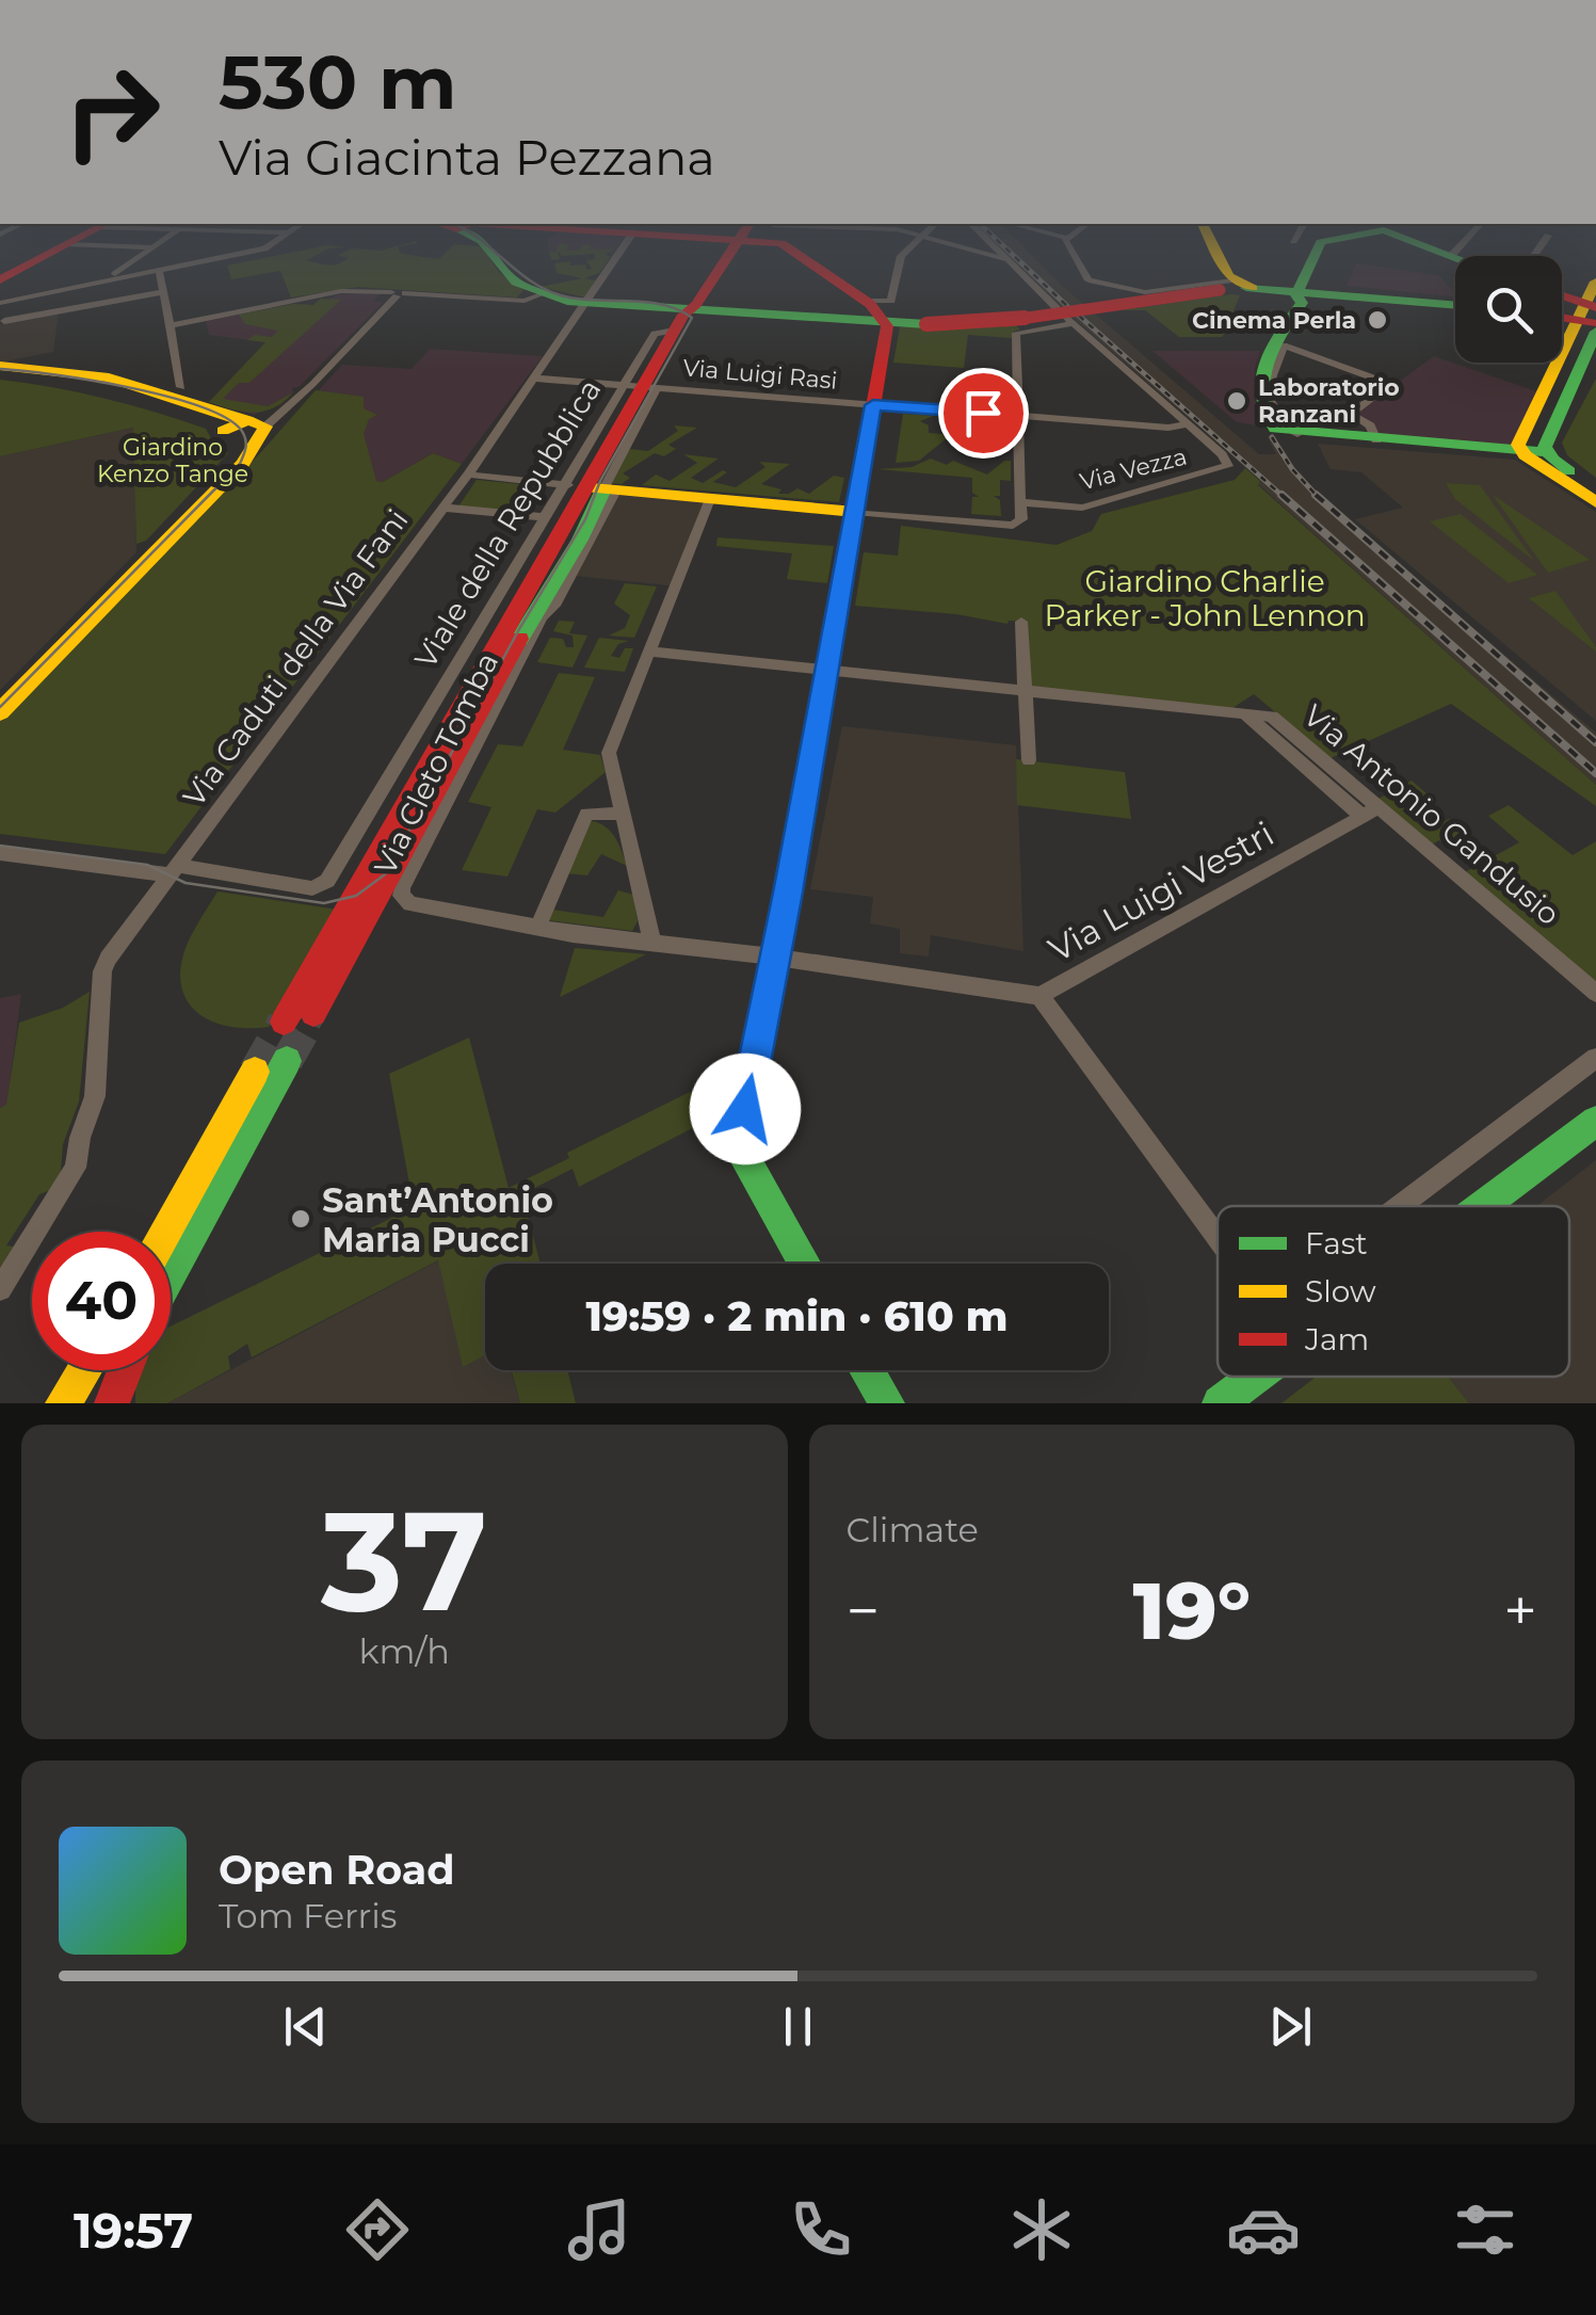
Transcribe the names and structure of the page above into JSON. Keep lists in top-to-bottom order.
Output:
{
  "streets": {
    "main road": ["Viale della Repubblica"],
    "street": [
      "Via Luigi Rasi",
      "Via Vezza",
      "Via Caduti della Via Fani",
      "Via Cleto Tomba",
      "Via Antonio Gandusio",
      "Via Luigi Vestri"
    ]
  },
  "crossings": [
    ["Via Luigi Rasi", "Via Vezza"],
    ["Via Luigi Rasi", "Viale della Repubblica"],
    ["Via Luigi Rasi", "Via Caduti della Via Fani"],
    ["Viale della Repubblica", "Via Caduti della Via Fani"],
    ["Viale della Repubblica", "Via Cleto Tomba"],
    ["Via Cleto Tomba", "Via Luigi Vestri"],
    ["Via Antonio Gandusio", "Via Luigi Vestri"]
  ],
  "parks": ["Giardino Kenzo Tange", "Giardino Charlie Parker - John Lennon"],
  "places": ["Cinema Perla", "Laboratorio Ranzani", "Sant’Antonio Maria Pucci"],
  "legend": ["Fast", "Slow", "Jam"],
  "page": {
    "turn": ["530 m", "Via Giacinta Pezzana"],
    "limit": "40",
    "trip": "19:59 · 2 min · 610 m",
    "tile": [
      ["37", "km/h"],
      "Climate"
    ],
    "heat": ["−", "19°", "+"],
    "song": ["Open Road", "Tom Ferris"],
    "tabs": "19:57"
  }
}
